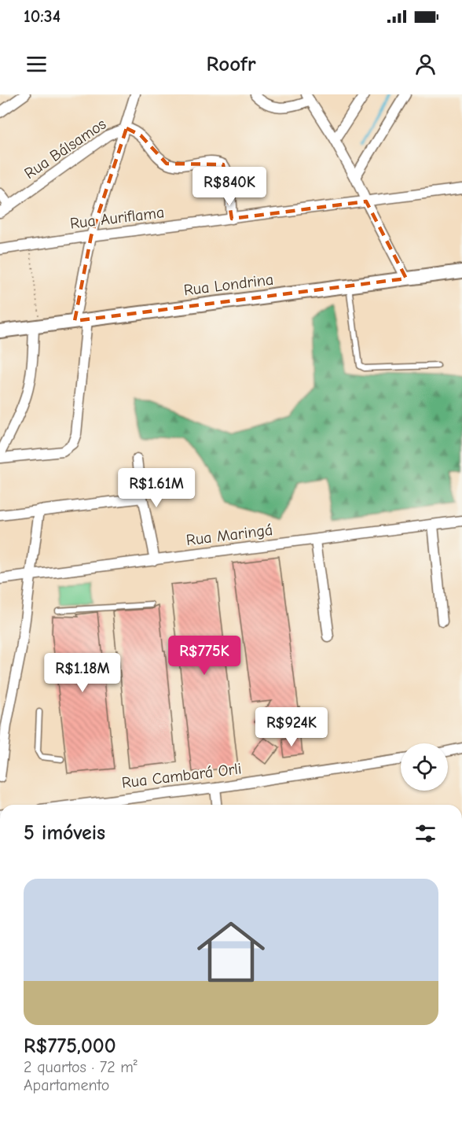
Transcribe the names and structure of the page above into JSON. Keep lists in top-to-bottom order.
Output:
{
  "streets": {
    "street": [
      "Rua Bálsamos",
      "Rua Auriflama",
      "Rua Londrina",
      "Rua Maringá",
      "Rua Cambará Orli"
    ]
  },
  "crossings": [
    ["Rua Bálsamos", "Rua Auriflama"]
  ],
  "page": {
    "status": "10:34",
    "header": "Roofr",
    "price": [
      "R$840K",
      "R$1.61M",
      "R$775K",
      "R$1.18M",
      "R$924K"
    ],
    "heading": "5 imóveis",
    "list": [
      {
        "name": "R$775,000",
        "note": "2 quartos · 72 m² · Apartamento"
      }
    ]
  }
}
